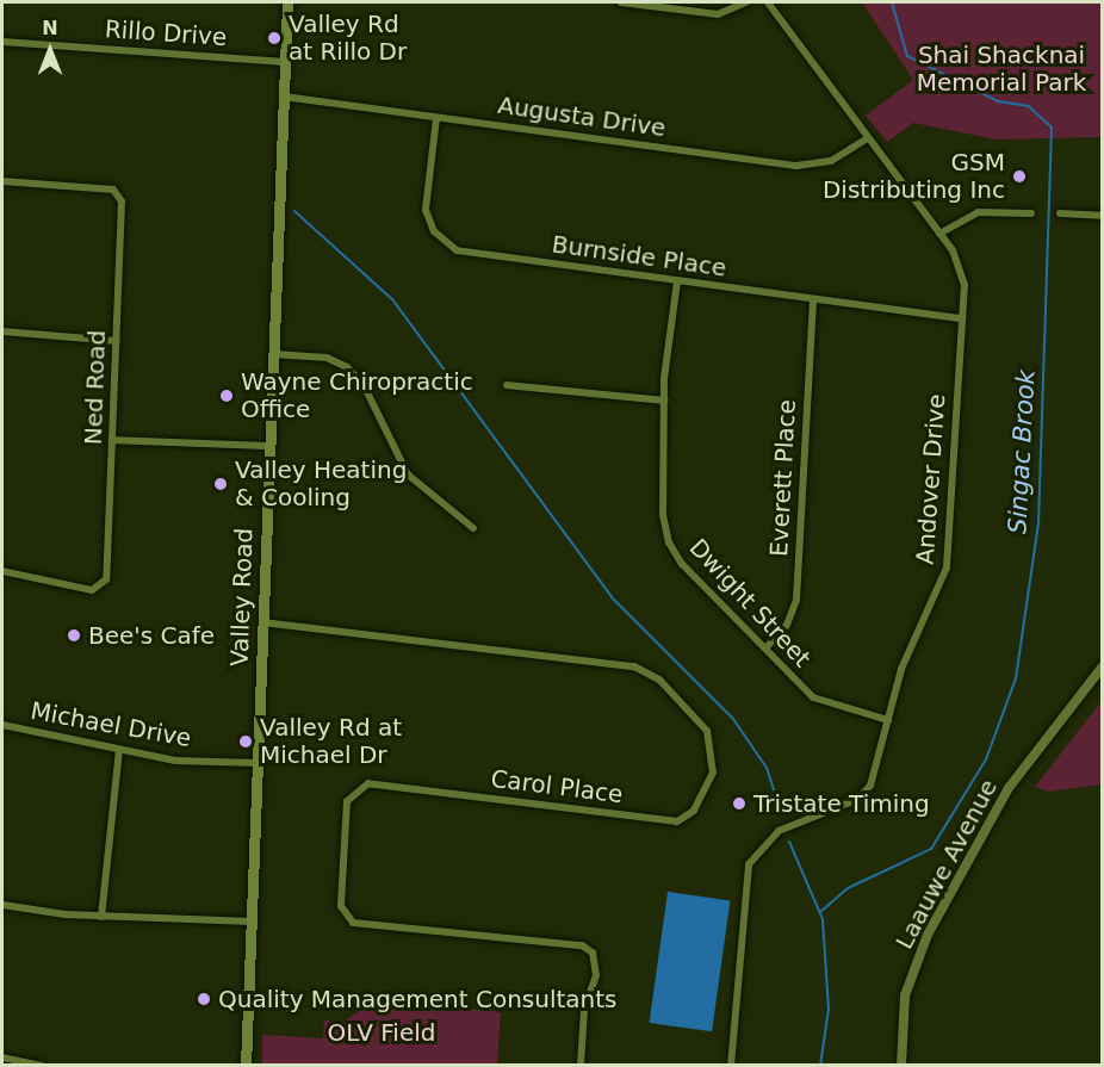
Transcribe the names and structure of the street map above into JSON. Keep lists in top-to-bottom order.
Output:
{
  "streets": {
    "main road": ["Valley Road"],
    "street": [
      "Rillo Drive",
      "Augusta Drive",
      "Burnside Place",
      "Ned Road",
      "Everett Place",
      "Andover Drive",
      "Dwight Street",
      "Michael Drive",
      "Carol Place",
      "Laauwe Avenue"
    ]
  },
  "crossings": [
    ["Rillo Drive", "Valley Road"],
    ["Augusta Drive", "Burnside Place"],
    ["Augusta Drive", "Andover Drive"],
    ["Augusta Drive", "Valley Road"],
    ["Burnside Place", "Everett Place"],
    ["Burnside Place", "Andover Drive"],
    ["Burnside Place", "Dwight Street"],
    ["Everett Place", "Dwight Street"],
    ["Andover Drive", "Dwight Street"],
    ["Valley Road", "Michael Drive"],
    ["Valley Road", "Carol Place"]
  ],
  "water": ["Singac Brook"],
  "parks": ["Shai Shacknai Memorial Park", "OLV Field"],
  "places": [
    "Valley Rd at Rillo Dr",
    "GSM Distributing Inc",
    "Wayne Chiropractic Office",
    "Valley Heating & Cooling",
    "Bee's Cafe",
    "Valley Rd at Michael Dr",
    "Tristate Timing",
    "Quality Management Consultants"
  ],
  "north": "top"
}
